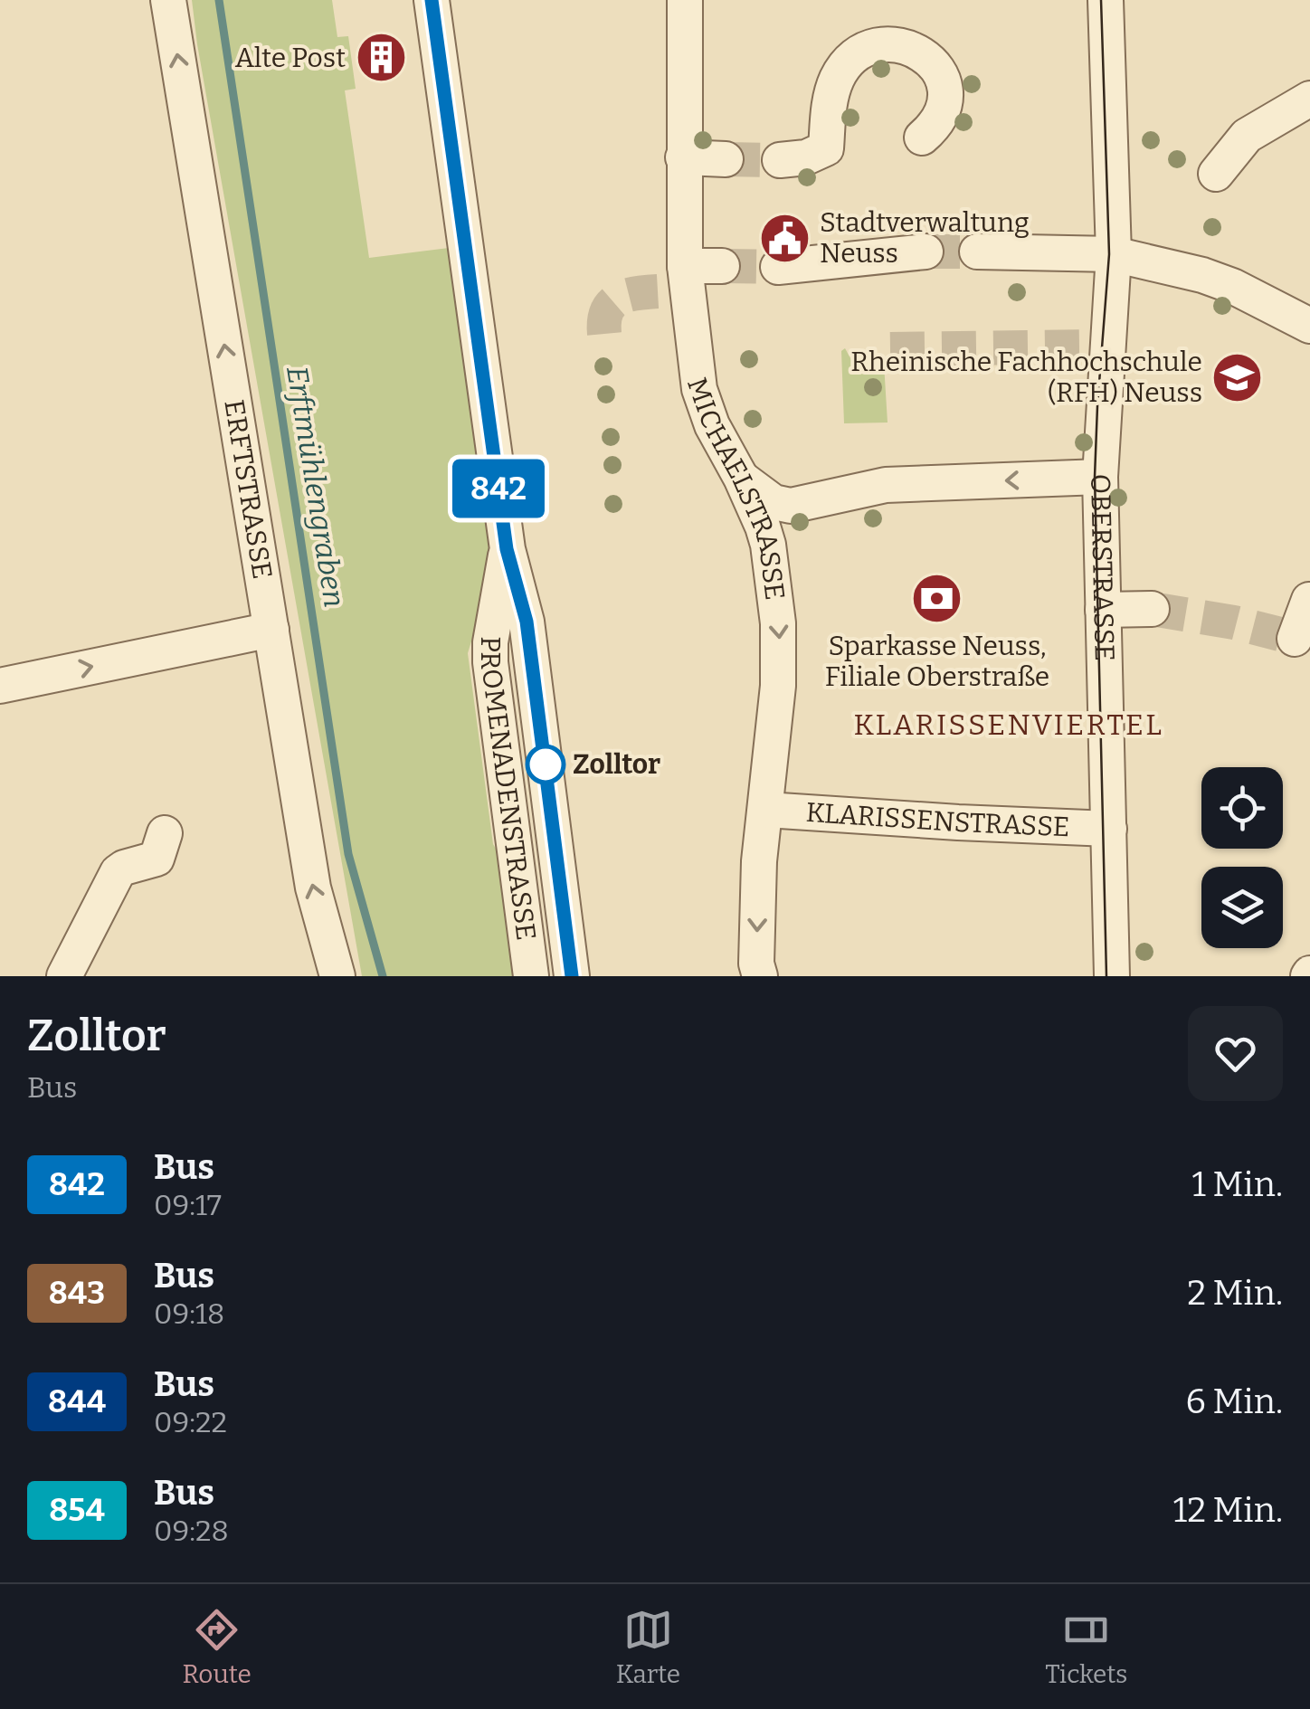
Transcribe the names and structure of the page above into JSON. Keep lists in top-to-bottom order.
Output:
{
  "streets": {
    "street": [
      "MICHAELSTRASSE",
      "ERFTSTRASSE",
      "OBERSTRASSE",
      "PROMENADENSTRASSE",
      "KLARISSENSTRASSE"
    ]
  },
  "crossings": [
    ["MICHAELSTRASSE", "KLARISSENSTRASSE"],
    ["OBERSTRASSE", "KLARISSENSTRASSE"]
  ],
  "one_way": ["MICHAELSTRASSE", "ERFTSTRASSE"],
  "districts": ["KLARISSENVIERTEL"],
  "water": ["Erftmühlengraben"],
  "places": {
    "building": ["Alte Post"],
    "public building": ["Stadtverwaltung Neuss"],
    "school or university": ["Rheinische Fachhochschule (RFH) Neuss"],
    "bank": ["Sparkasse Neuss, Filiale Oberstraße"],
    "other": ["Zolltor"]
  },
  "lines": ["bus line 842"],
  "page": {
    "on_map": "842",
    "heading": ["Zolltor", "Bus"],
    "list": [
      {
        "mark": "842",
        "name": "Bus",
        "note": "09:17",
        "value": "1 Min."
      },
      {
        "mark": "843",
        "name": "Bus",
        "note": "09:18",
        "value": "2 Min."
      },
      {
        "mark": "844",
        "name": "Bus",
        "note": "09:22",
        "value": "6 Min."
      },
      {
        "mark": "854",
        "name": "Bus",
        "note": "09:28",
        "value": "12 Min."
      }
    ],
    "tabs": ["Route", "Karte", "Tickets"]
  }
}
